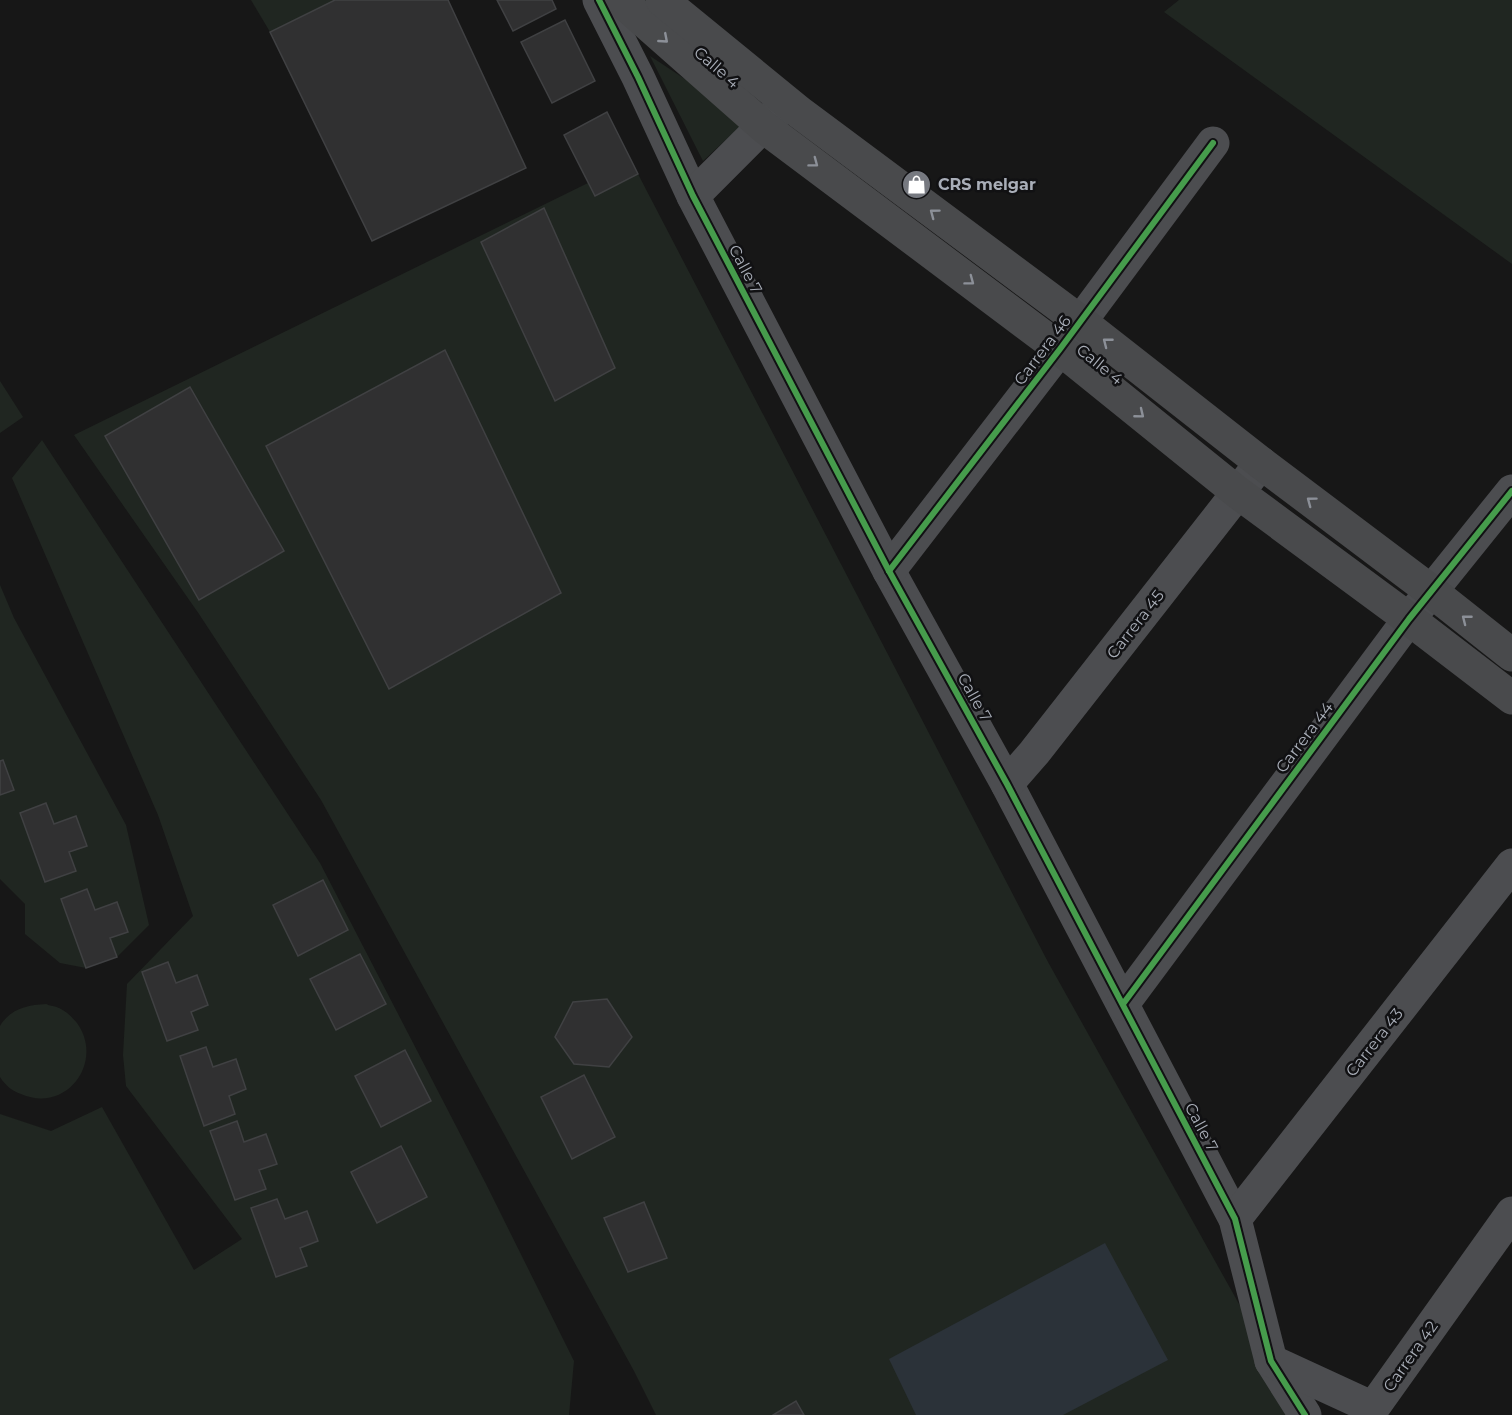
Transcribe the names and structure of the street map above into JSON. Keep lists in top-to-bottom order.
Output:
{
  "streets": {
    "main road": ["Calle 4"],
    "street": [
      "Calle 7",
      "Carrera 46",
      "Carrera 45",
      "Carrera 44",
      "Carrera 43",
      "Carrera 42"
    ]
  },
  "crossings": [
    ["Calle 4", "Carrera 46"],
    ["Calle 4", "Carrera 45"],
    ["Calle 4", "Carrera 44"],
    ["Calle 7", "Carrera 46"],
    ["Calle 7", "Carrera 45"],
    ["Calle 7", "Carrera 44"],
    ["Calle 7", "Carrera 43"],
    ["Calle 7", "Carrera 42"]
  ],
  "places": {
    "shop": ["CRS melgar"]
  }
}
